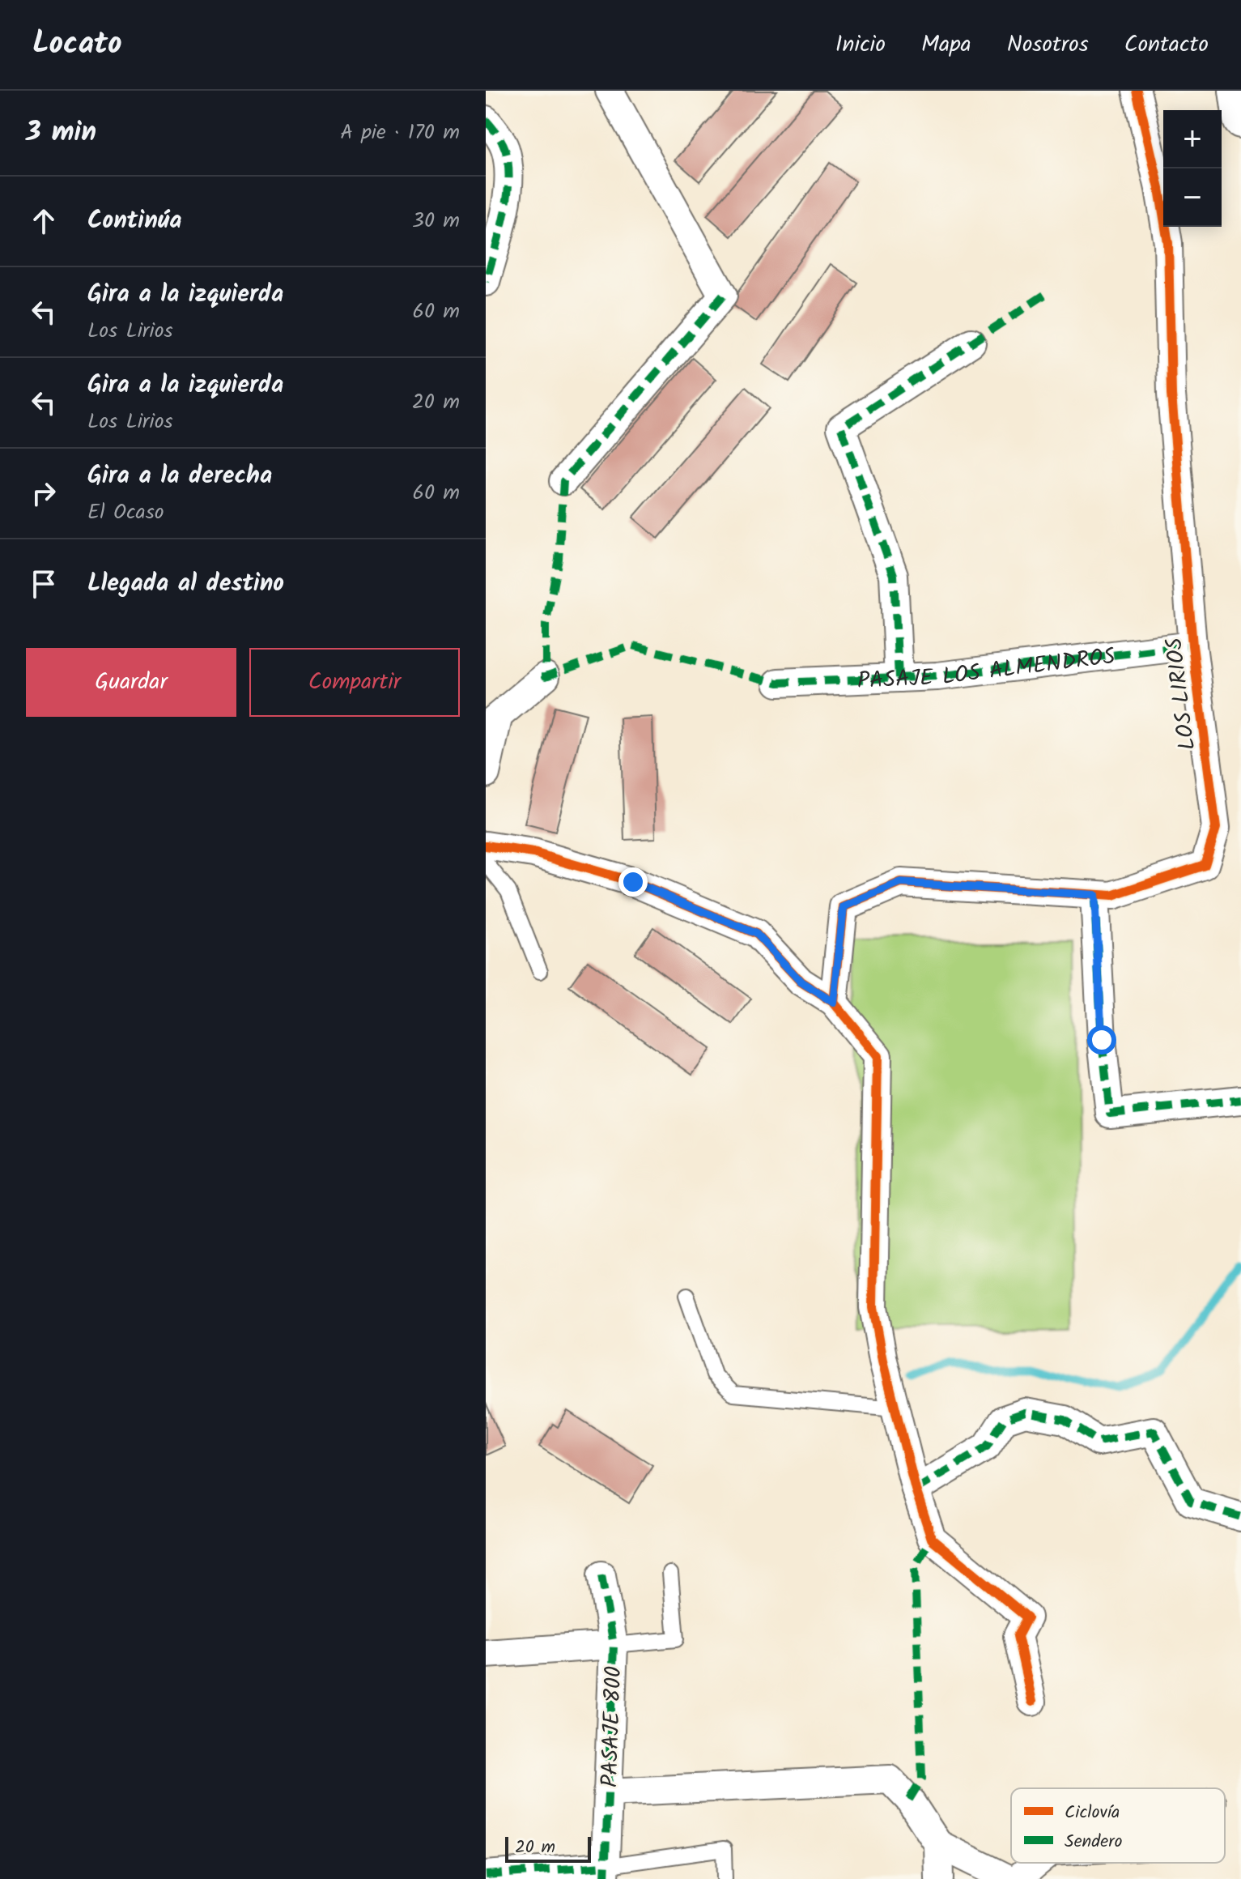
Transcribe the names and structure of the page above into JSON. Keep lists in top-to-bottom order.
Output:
{
  "streets": {
    "street": ["PASAJE LOS ALMENDROS", "LOS LIRIOS", "PASAJE 800"]
  },
  "crossings": [
    ["PASAJE LOS ALMENDROS", "LOS LIRIOS"]
  ],
  "legend": ["Ciclovía", "Sendero"],
  "scale_bar": "20 m",
  "page": {
    "header": "Locato",
    "nav": [
      "Inicio",
      "Mapa",
      "Nosotros",
      "Contacto"
    ],
    "heading": ["3 min", "A pie · 170 m"],
    "map_buttons": ["+", "−"],
    "list": [
      ["Continúa", "30 m"],
      ["Gira a la izquierda", "Los Lirios", "60 m"],
      ["Gira a la izquierda", "Los Lirios", "20 m"],
      ["Gira a la derecha", "El Ocaso", "60 m"],
      "Llegada al destino"
    ],
    "buttons": ["Guardar", "Compartir"],
    "scale": "20 m"
  }
}
